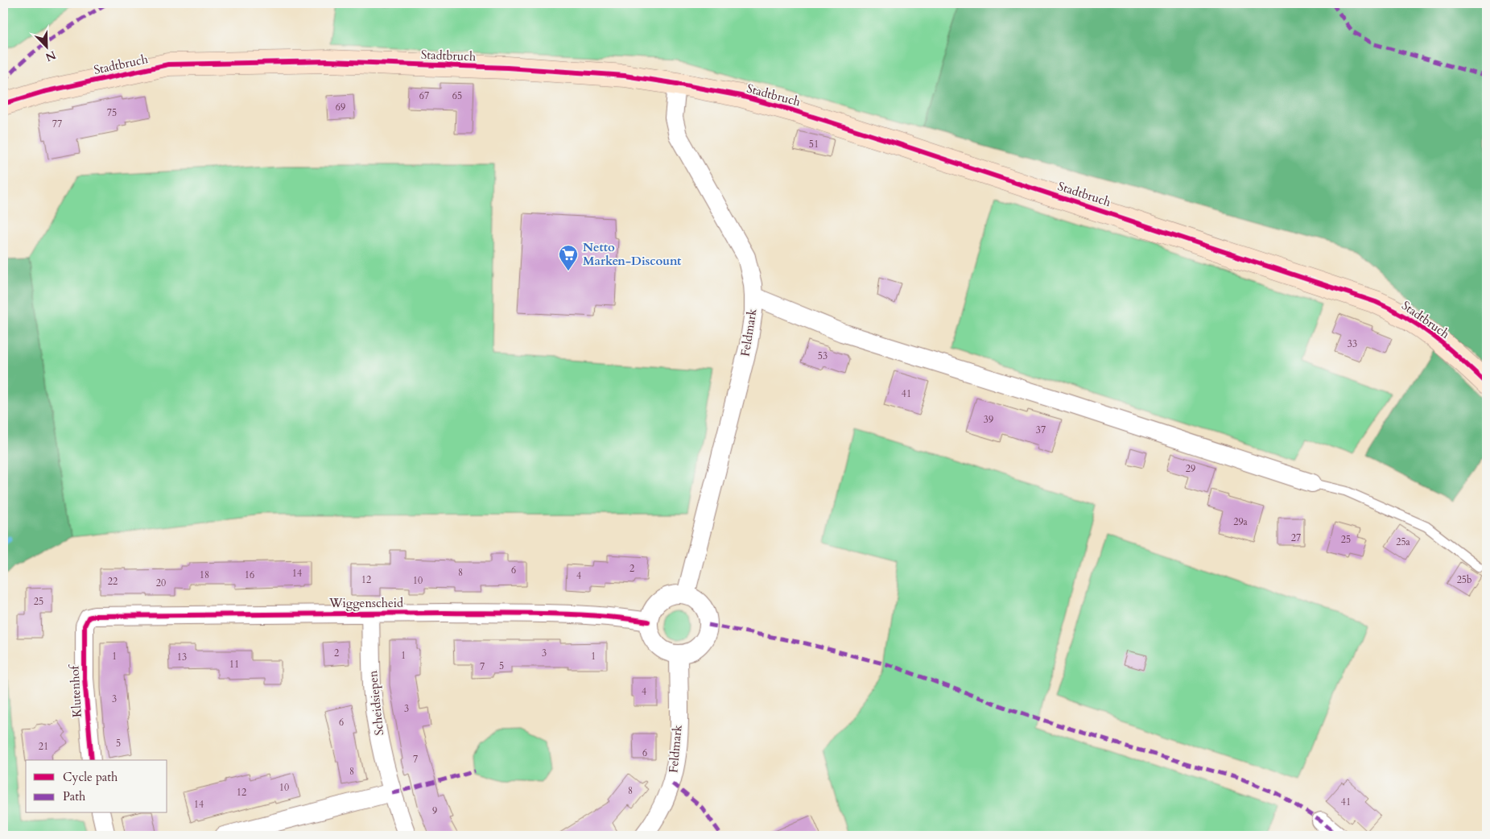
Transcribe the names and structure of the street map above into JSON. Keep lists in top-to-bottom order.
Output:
{
  "streets": {
    "street": [
      "Stadtbruch",
      "Feldmark",
      "Wiggenscheid",
      "Klutenhof",
      "Scheidsiepen"
    ]
  },
  "crossings": [
    ["Stadtbruch", "Feldmark"],
    ["Feldmark", "Wiggenscheid"],
    ["Wiggenscheid", "Klutenhof"],
    ["Wiggenscheid", "Scheidsiepen"]
  ],
  "places": {
    "supermarket": ["Netto Marken-Discount"]
  },
  "house_numbers": [
    "67",
    "65",
    "69",
    "75",
    "77",
    "51",
    "33",
    "53",
    "41",
    "39",
    "37",
    "29",
    "29a",
    "27",
    "25",
    "25a",
    "2",
    "6",
    "8",
    "14",
    "18",
    "16",
    "4",
    "12",
    "25b",
    "10",
    "22",
    "20",
    "25",
    "2",
    "3",
    "1",
    "1",
    "1",
    "13",
    "11",
    "5",
    "7",
    "4",
    "3",
    "3",
    "6",
    "5",
    "21",
    "6",
    "7",
    "8",
    "10",
    "8",
    "12",
    "41",
    "14",
    "9"
  ],
  "legend": ["Cycle path", "Path"],
  "north": "bottom right"
}
